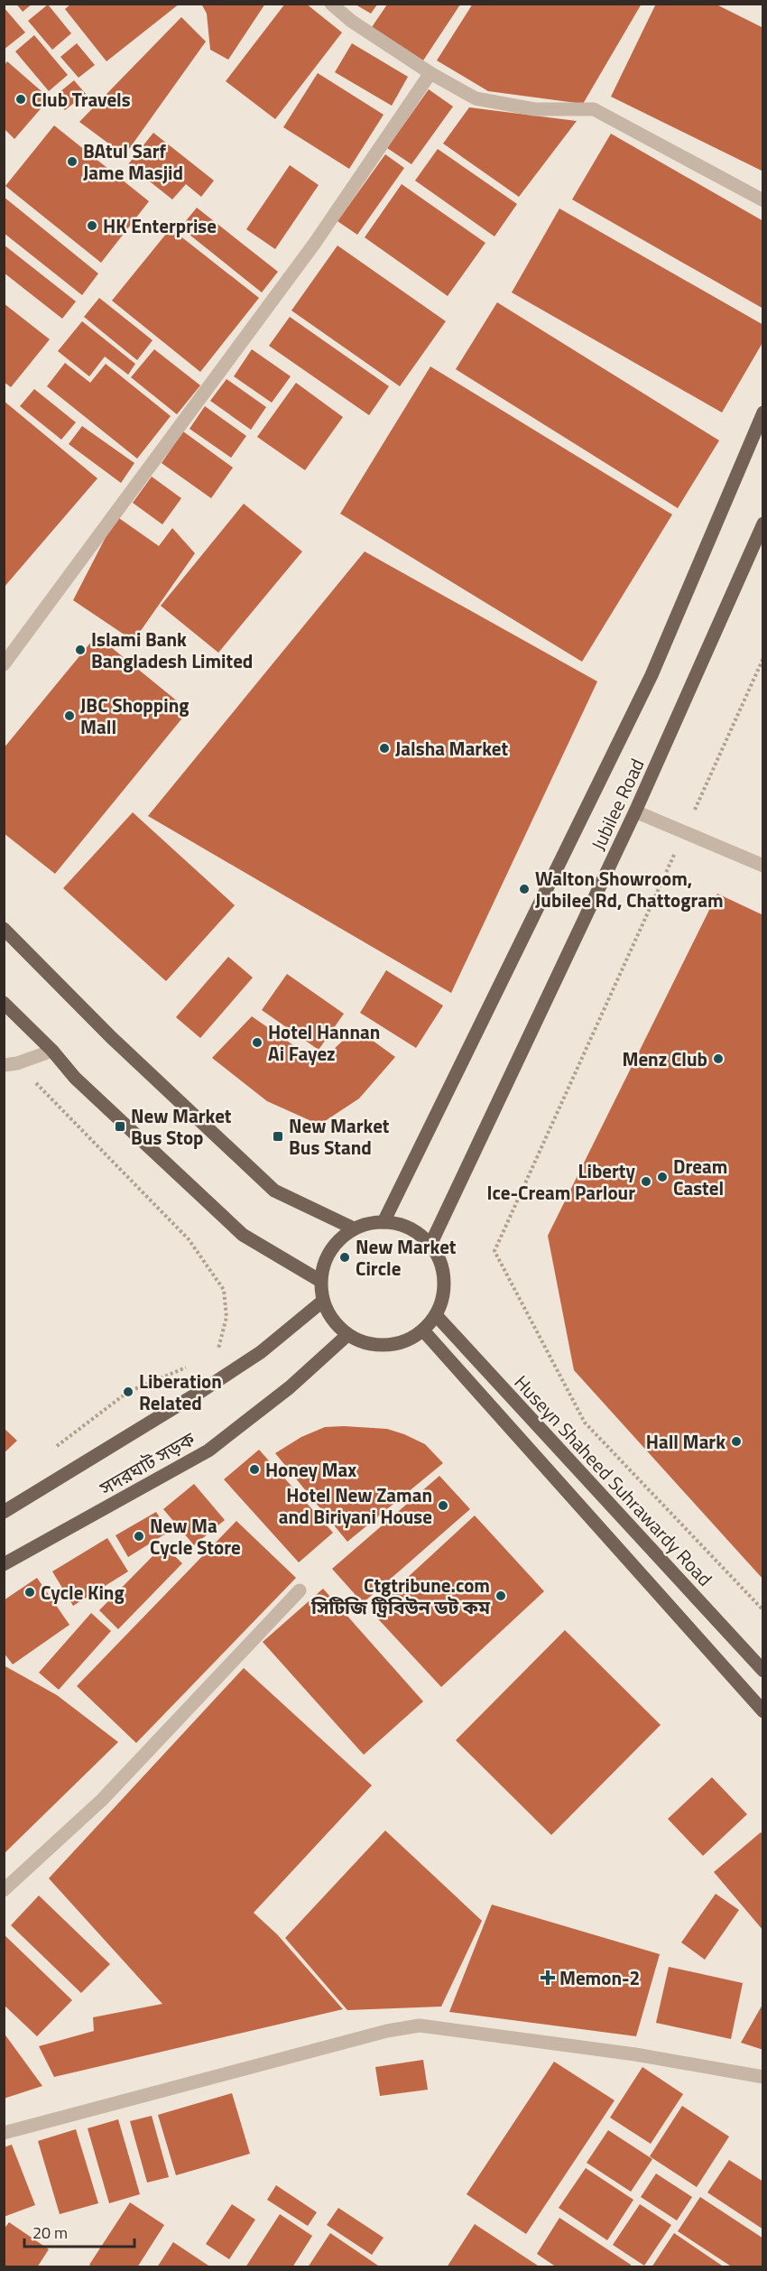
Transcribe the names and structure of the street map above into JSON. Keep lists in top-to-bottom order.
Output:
{
  "streets": {
    "main road": ["Jubilee Road", "সদরঘাট সড়ক", "Huseyn Shaheed Suhrawardy Road"]
  },
  "crossings": [
    ["Jubilee Road", "সদরঘাট সড়ক"],
    ["Jubilee Road", "Huseyn Shaheed Suhrawardy Road"],
    ["সদরঘাট সড়ক", "Huseyn Shaheed Suhrawardy Road"]
  ],
  "places": {
    "other": [
      "Club Travels",
      "BAtul Sarf Jame Masjid",
      "HK Enterprise",
      "Islami Bank Bangladesh Limited",
      "JBC Shopping Mall",
      "Jalsha Market",
      "Walton Showroom, Jubilee Rd, Chattogram",
      "Hotel Hannan Ai Fayez",
      "Menz Club",
      "Dream Castel",
      "Liberty Ice-Cream Parlour",
      "New Market Circle",
      "Liberation Related",
      "Hall Mark",
      "Honey Max",
      "Hotel New Zaman and Biriyani House",
      "New Ma Cycle Store",
      "Cycle King",
      "Ctgtribune.com সিটিজি ট্রিবিউন ডট কম"
    ],
    "transit": ["New Market Bus Stop", "New Market Bus Stand"],
    "health": ["Memon-2"]
  },
  "scale_bar": "20 m"
}
